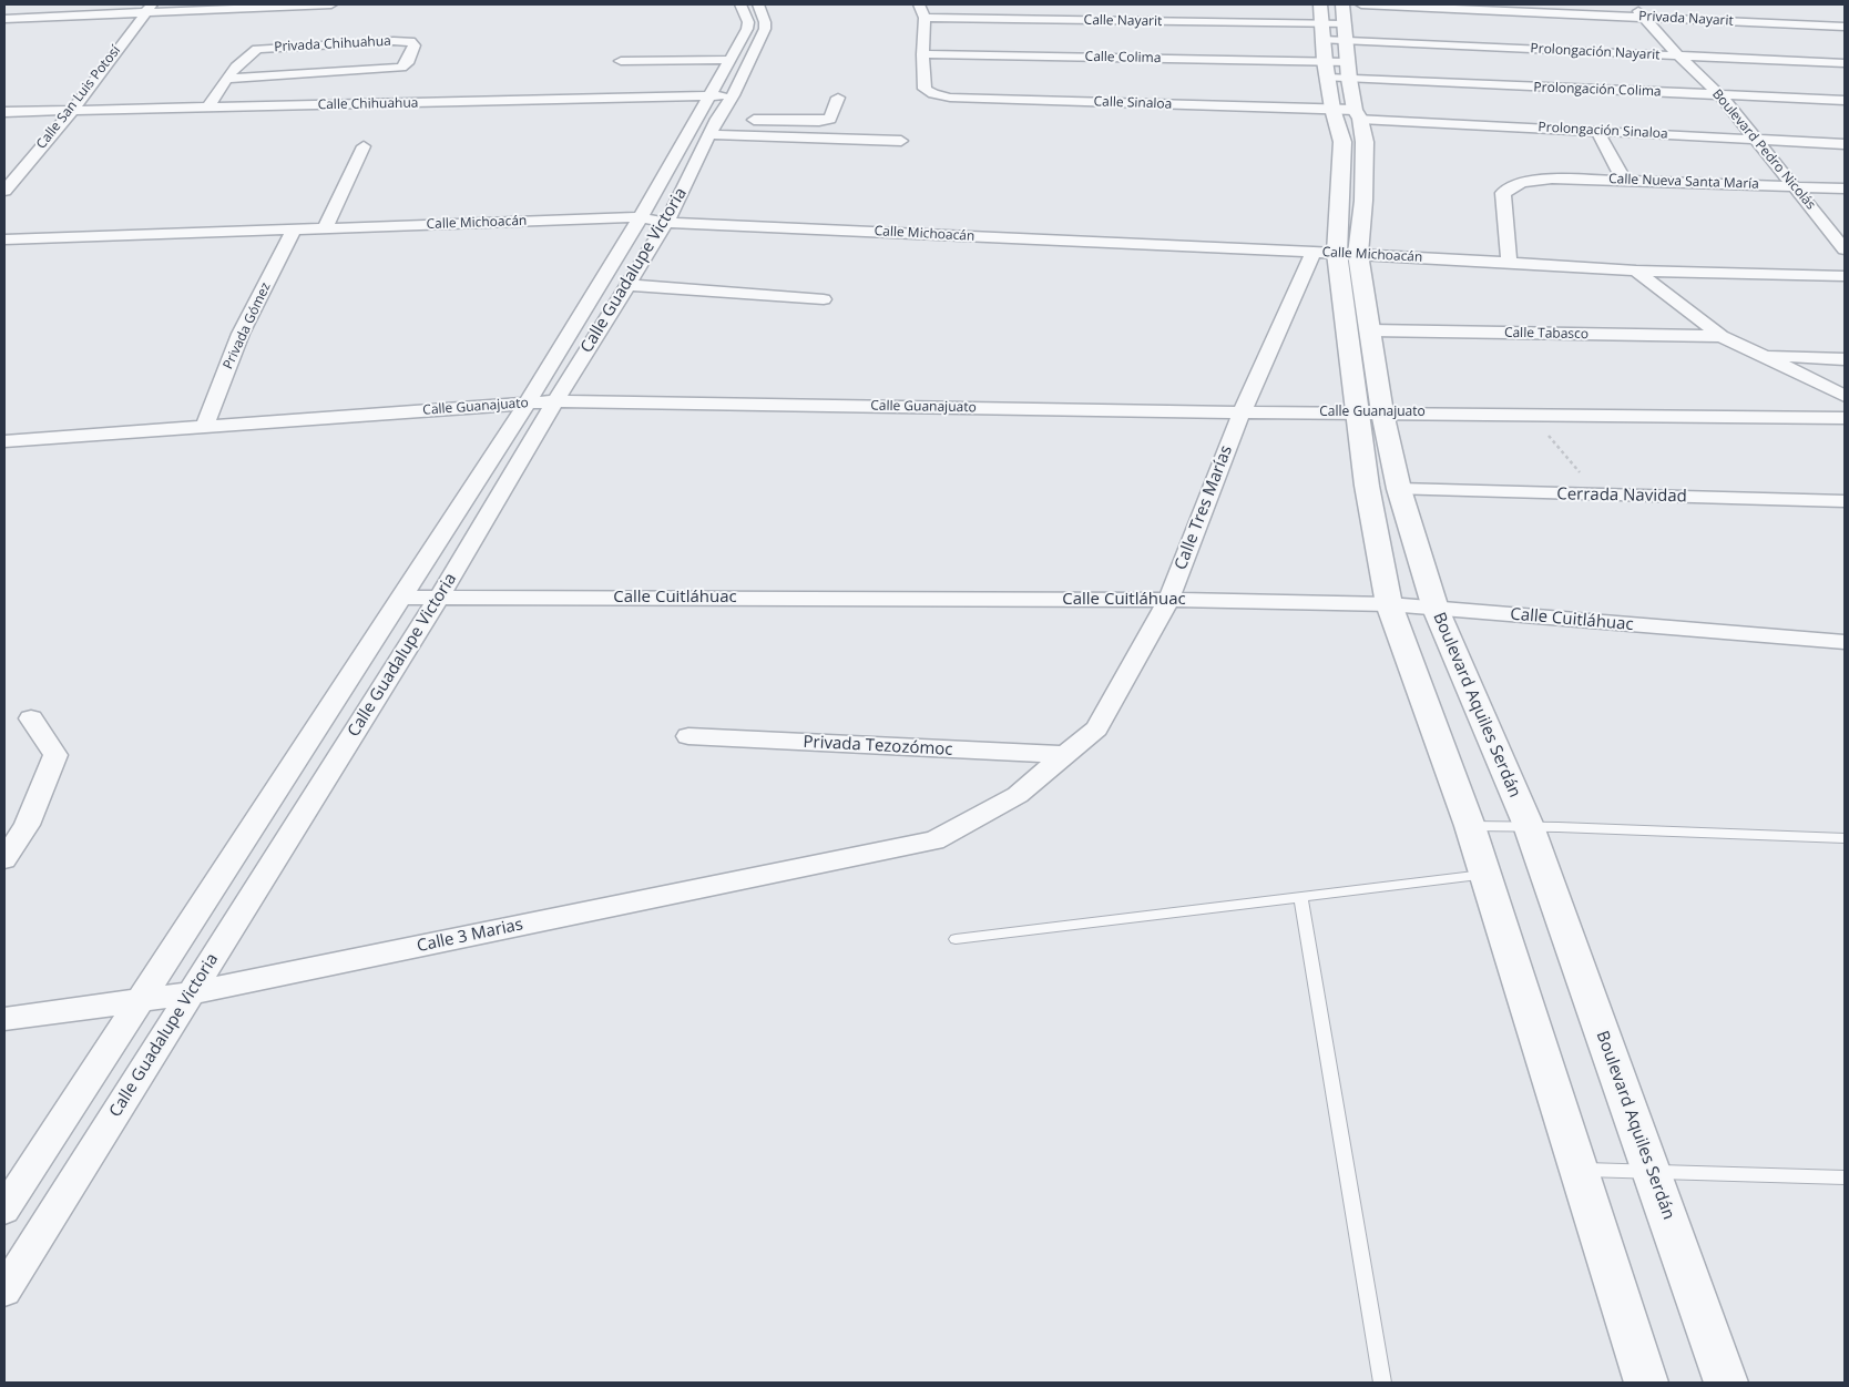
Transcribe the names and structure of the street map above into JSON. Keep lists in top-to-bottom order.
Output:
{
  "streets": {
    "street": [
      "Privada Nayarit",
      "Calle Nayarit",
      "Privada Chihuahua",
      "Prolongación Nayarit",
      "Calle Colima",
      "Prolongación Colima",
      "Calle San Luis Potosí",
      "Calle Sinaloa",
      "Calle Chihuahua",
      "Prolongación Sinaloa",
      "Boulevard Pedro Nicolás",
      "Calle Nueva Santa María",
      "Calle Michoacán",
      "Calle Guadalupe Victoria",
      "Privada Gómez",
      "Calle Tabasco",
      "Calle Guanajuato",
      "Cerrada Navidad",
      "Calle Tres Marías",
      "Calle Cuitláhuac",
      "Boulevard Aquiles Serdán",
      "Privada Tezozómoc",
      "Calle 3 Marias"
    ]
  },
  "crossings": [
    ["Privada Nayarit", "Calle Nayarit"],
    ["Privada Nayarit", "Prolongación Nayarit"],
    ["Privada Nayarit", "Calle Colima"],
    ["Privada Nayarit", "Prolongación Colima"],
    ["Privada Nayarit", "Boulevard Pedro Nicolás"],
    ["Privada Nayarit", "Boulevard Aquiles Serdán"],
    ["Calle Nayarit", "Prolongación Nayarit"],
    ["Calle Nayarit", "Calle Colima"],
    ["Calle Nayarit", "Prolongación Colima"],
    ["Calle Nayarit", "Boulevard Aquiles Serdán"],
    ["Privada Chihuahua", "Calle Chihuahua"],
    ["Prolongación Nayarit", "Calle Colima"],
    ["Prolongación Nayarit", "Prolongación Colima"],
    ["Prolongación Nayarit", "Boulevard Pedro Nicolás"],
    ["Prolongación Nayarit", "Boulevard Aquiles Serdán"],
    ["Calle Colima", "Prolongación Colima"],
    ["Calle Colima", "Calle Sinaloa"],
    ["Calle Colima", "Boulevard Aquiles Serdán"],
    ["Prolongación Colima", "Boulevard Pedro Nicolás"],
    ["Prolongación Colima", "Boulevard Aquiles Serdán"],
    ["Calle San Luis Potosí", "Calle Chihuahua"],
    ["Calle Sinaloa", "Prolongación Sinaloa"],
    ["Calle Sinaloa", "Boulevard Aquiles Serdán"],
    ["Calle Chihuahua", "Calle Guadalupe Victoria"],
    ["Prolongación Sinaloa", "Boulevard Pedro Nicolás"],
    ["Prolongación Sinaloa", "Boulevard Aquiles Serdán"],
    ["Boulevard Pedro Nicolás", "Calle Nueva Santa María"],
    ["Calle Nueva Santa María", "Calle Michoacán"],
    ["Calle Michoacán", "Calle Guadalupe Victoria"],
    ["Calle Michoacán", "Privada Gómez"],
    ["Calle Michoacán", "Calle Tres Marías"],
    ["Calle Michoacán", "Boulevard Aquiles Serdán"],
    ["Calle Guadalupe Victoria", "Calle Guanajuato"],
    ["Calle Guadalupe Victoria", "Calle Cuitláhuac"],
    ["Calle Guadalupe Victoria", "Calle 3 Marias"],
    ["Privada Gómez", "Calle Guanajuato"],
    ["Calle Tabasco", "Boulevard Aquiles Serdán"],
    ["Calle Guanajuato", "Calle Tres Marías"],
    ["Calle Guanajuato", "Boulevard Aquiles Serdán"],
    ["Cerrada Navidad", "Boulevard Aquiles Serdán"],
    ["Calle Tres Marías", "Calle Cuitláhuac"],
    ["Calle Tres Marías", "Boulevard Aquiles Serdán"],
    ["Calle Tres Marías", "Privada Tezozómoc"],
    ["Calle Tres Marías", "Calle 3 Marias"],
    ["Calle Cuitláhuac", "Boulevard Aquiles Serdán"]
  ]
}
